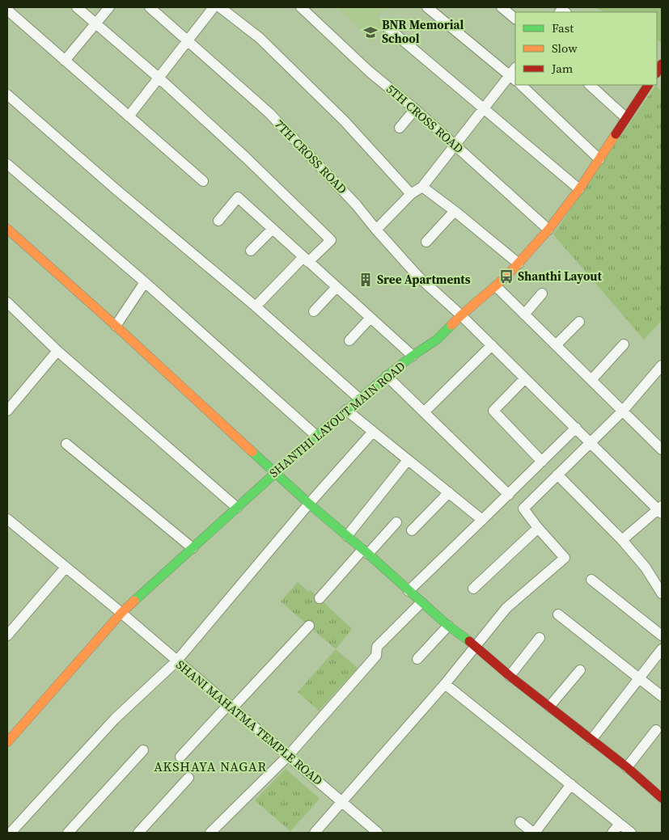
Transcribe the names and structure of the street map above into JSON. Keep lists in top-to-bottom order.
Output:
{
  "streets": {
    "street": [
      "5TH CROSS ROAD",
      "7TH CROSS ROAD",
      "SHANTHI LAYOUT MAIN ROAD",
      "SHANI MAHATMA TEMPLE ROAD"
    ]
  },
  "crossings": [
    ["5TH CROSS ROAD", "SHANTHI LAYOUT MAIN ROAD"],
    ["7TH CROSS ROAD", "SHANTHI LAYOUT MAIN ROAD"],
    ["SHANTHI LAYOUT MAIN ROAD", "SHANI MAHATMA TEMPLE ROAD"]
  ],
  "districts": ["AKSHAYA NAGAR"],
  "places": {
    "school or university": ["BNR Memorial School"],
    "bus stop": ["Shanthi Layout"],
    "building": ["Sree Apartments"]
  },
  "legend": ["Fast", "Slow", "Jam"]
}
